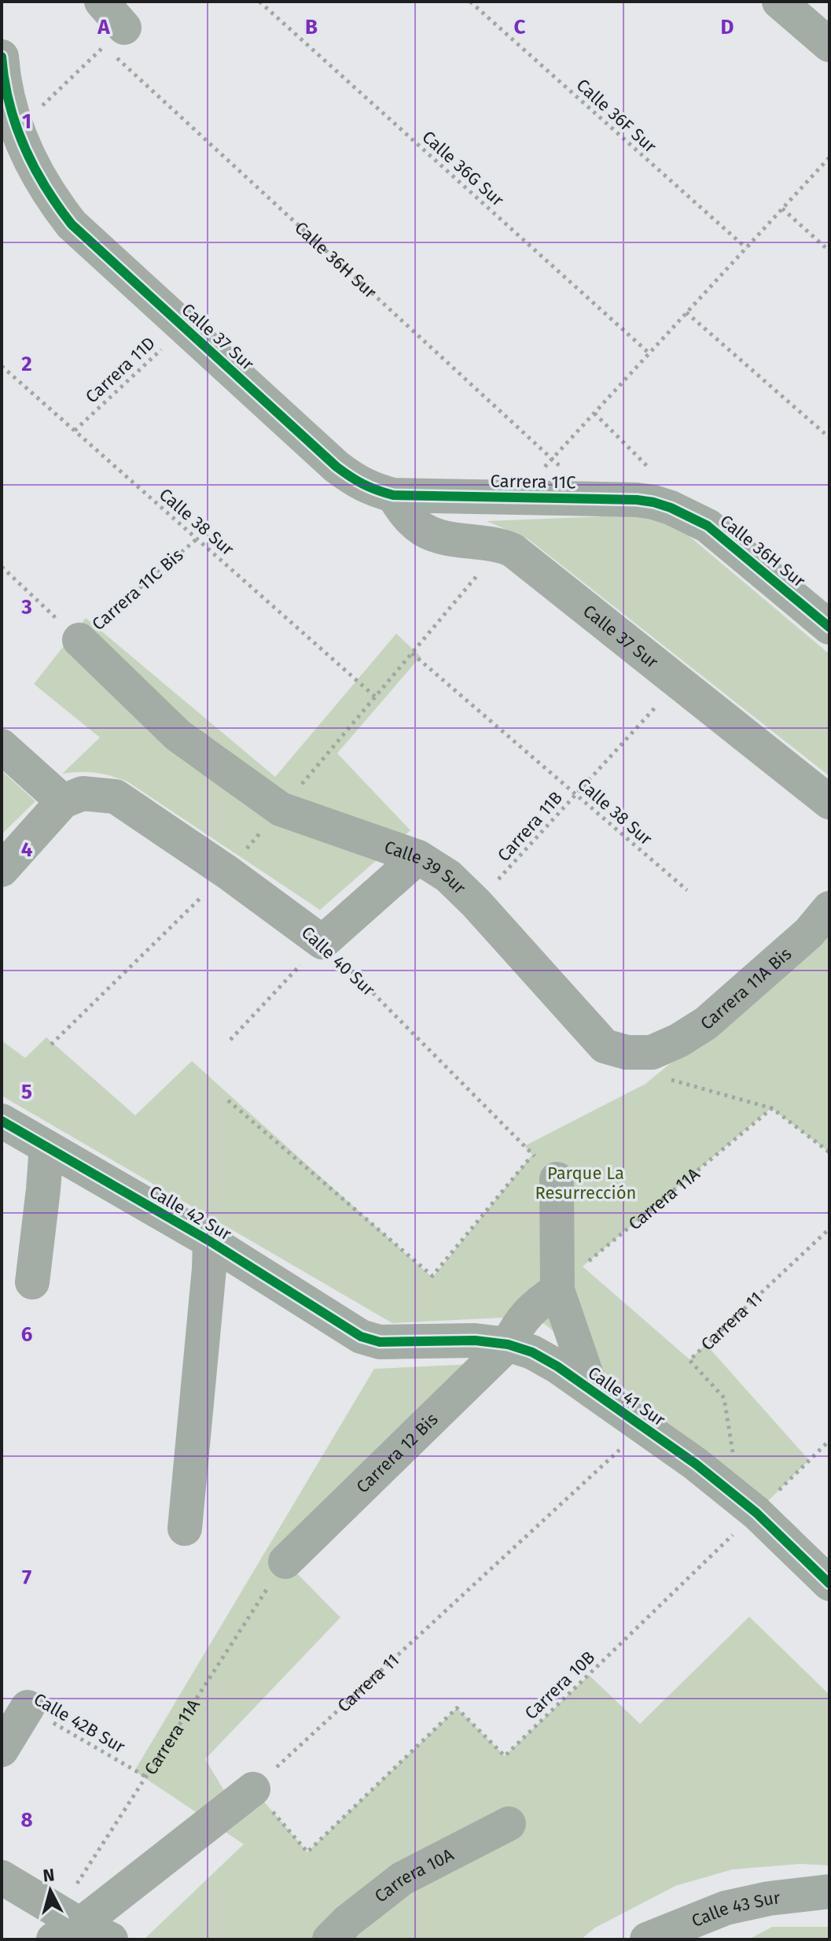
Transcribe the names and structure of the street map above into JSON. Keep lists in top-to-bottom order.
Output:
{
  "streets": {
    "street": [
      "Calle 36H Sur",
      "Calle 37 Sur",
      "Carrera 11C",
      "Calle 39 Sur",
      "Calle 40 Sur",
      "Carrera 11A Bis",
      "Calle 42 Sur",
      "Calle 41 Sur",
      "Carrera 12 Bis",
      "Carrera 10A",
      "Calle 43 Sur"
    ],
    "path": [
      "Calle 36F Sur",
      "Calle 36G Sur",
      "Carrera 11D",
      "Calle 38 Sur",
      "Carrera 11C Bis",
      "Carrera 11B",
      "Carrera 11A",
      "Carrera 11",
      "Carrera 10B",
      "Calle 42B Sur"
    ]
  },
  "crossings": [
    ["Calle 36F Sur", "Carrera 11C"],
    ["Calle 36G Sur", "Carrera 11C"],
    ["Calle 36H Sur", "Carrera 11C"],
    ["Calle 37 Sur", "Carrera 11D"],
    ["Calle 37 Sur", "Carrera 11C"],
    ["Calle 37 Sur", "Carrera 11B"],
    ["Carrera 11D", "Calle 38 Sur"],
    ["Calle 38 Sur", "Carrera 11C Bis"],
    ["Calle 38 Sur", "Carrera 11B"],
    ["Carrera 11C Bis", "Calle 39 Sur"],
    ["Carrera 11B", "Calle 39 Sur"],
    ["Calle 39 Sur", "Carrera 11A Bis"],
    ["Carrera 11A", "Carrera 12 Bis"],
    ["Carrera 11A", "Calle 42B Sur"],
    ["Calle 42 Sur", "Calle 41 Sur"],
    ["Carrera 11", "Calle 41 Sur"],
    ["Carrera 11", "Carrera 10B"],
    ["Calle 41 Sur", "Carrera 12 Bis"],
    ["Calle 41 Sur", "Carrera 10B"]
  ],
  "parks": ["Parque La Resurrección"],
  "north": "top",
  "grid": {
    "columns": [
      "A",
      "B",
      "C",
      "D"
    ],
    "rows": [
      "1",
      "2",
      "3",
      "4",
      "5",
      "6",
      "7",
      "8"
    ]
  }
}
